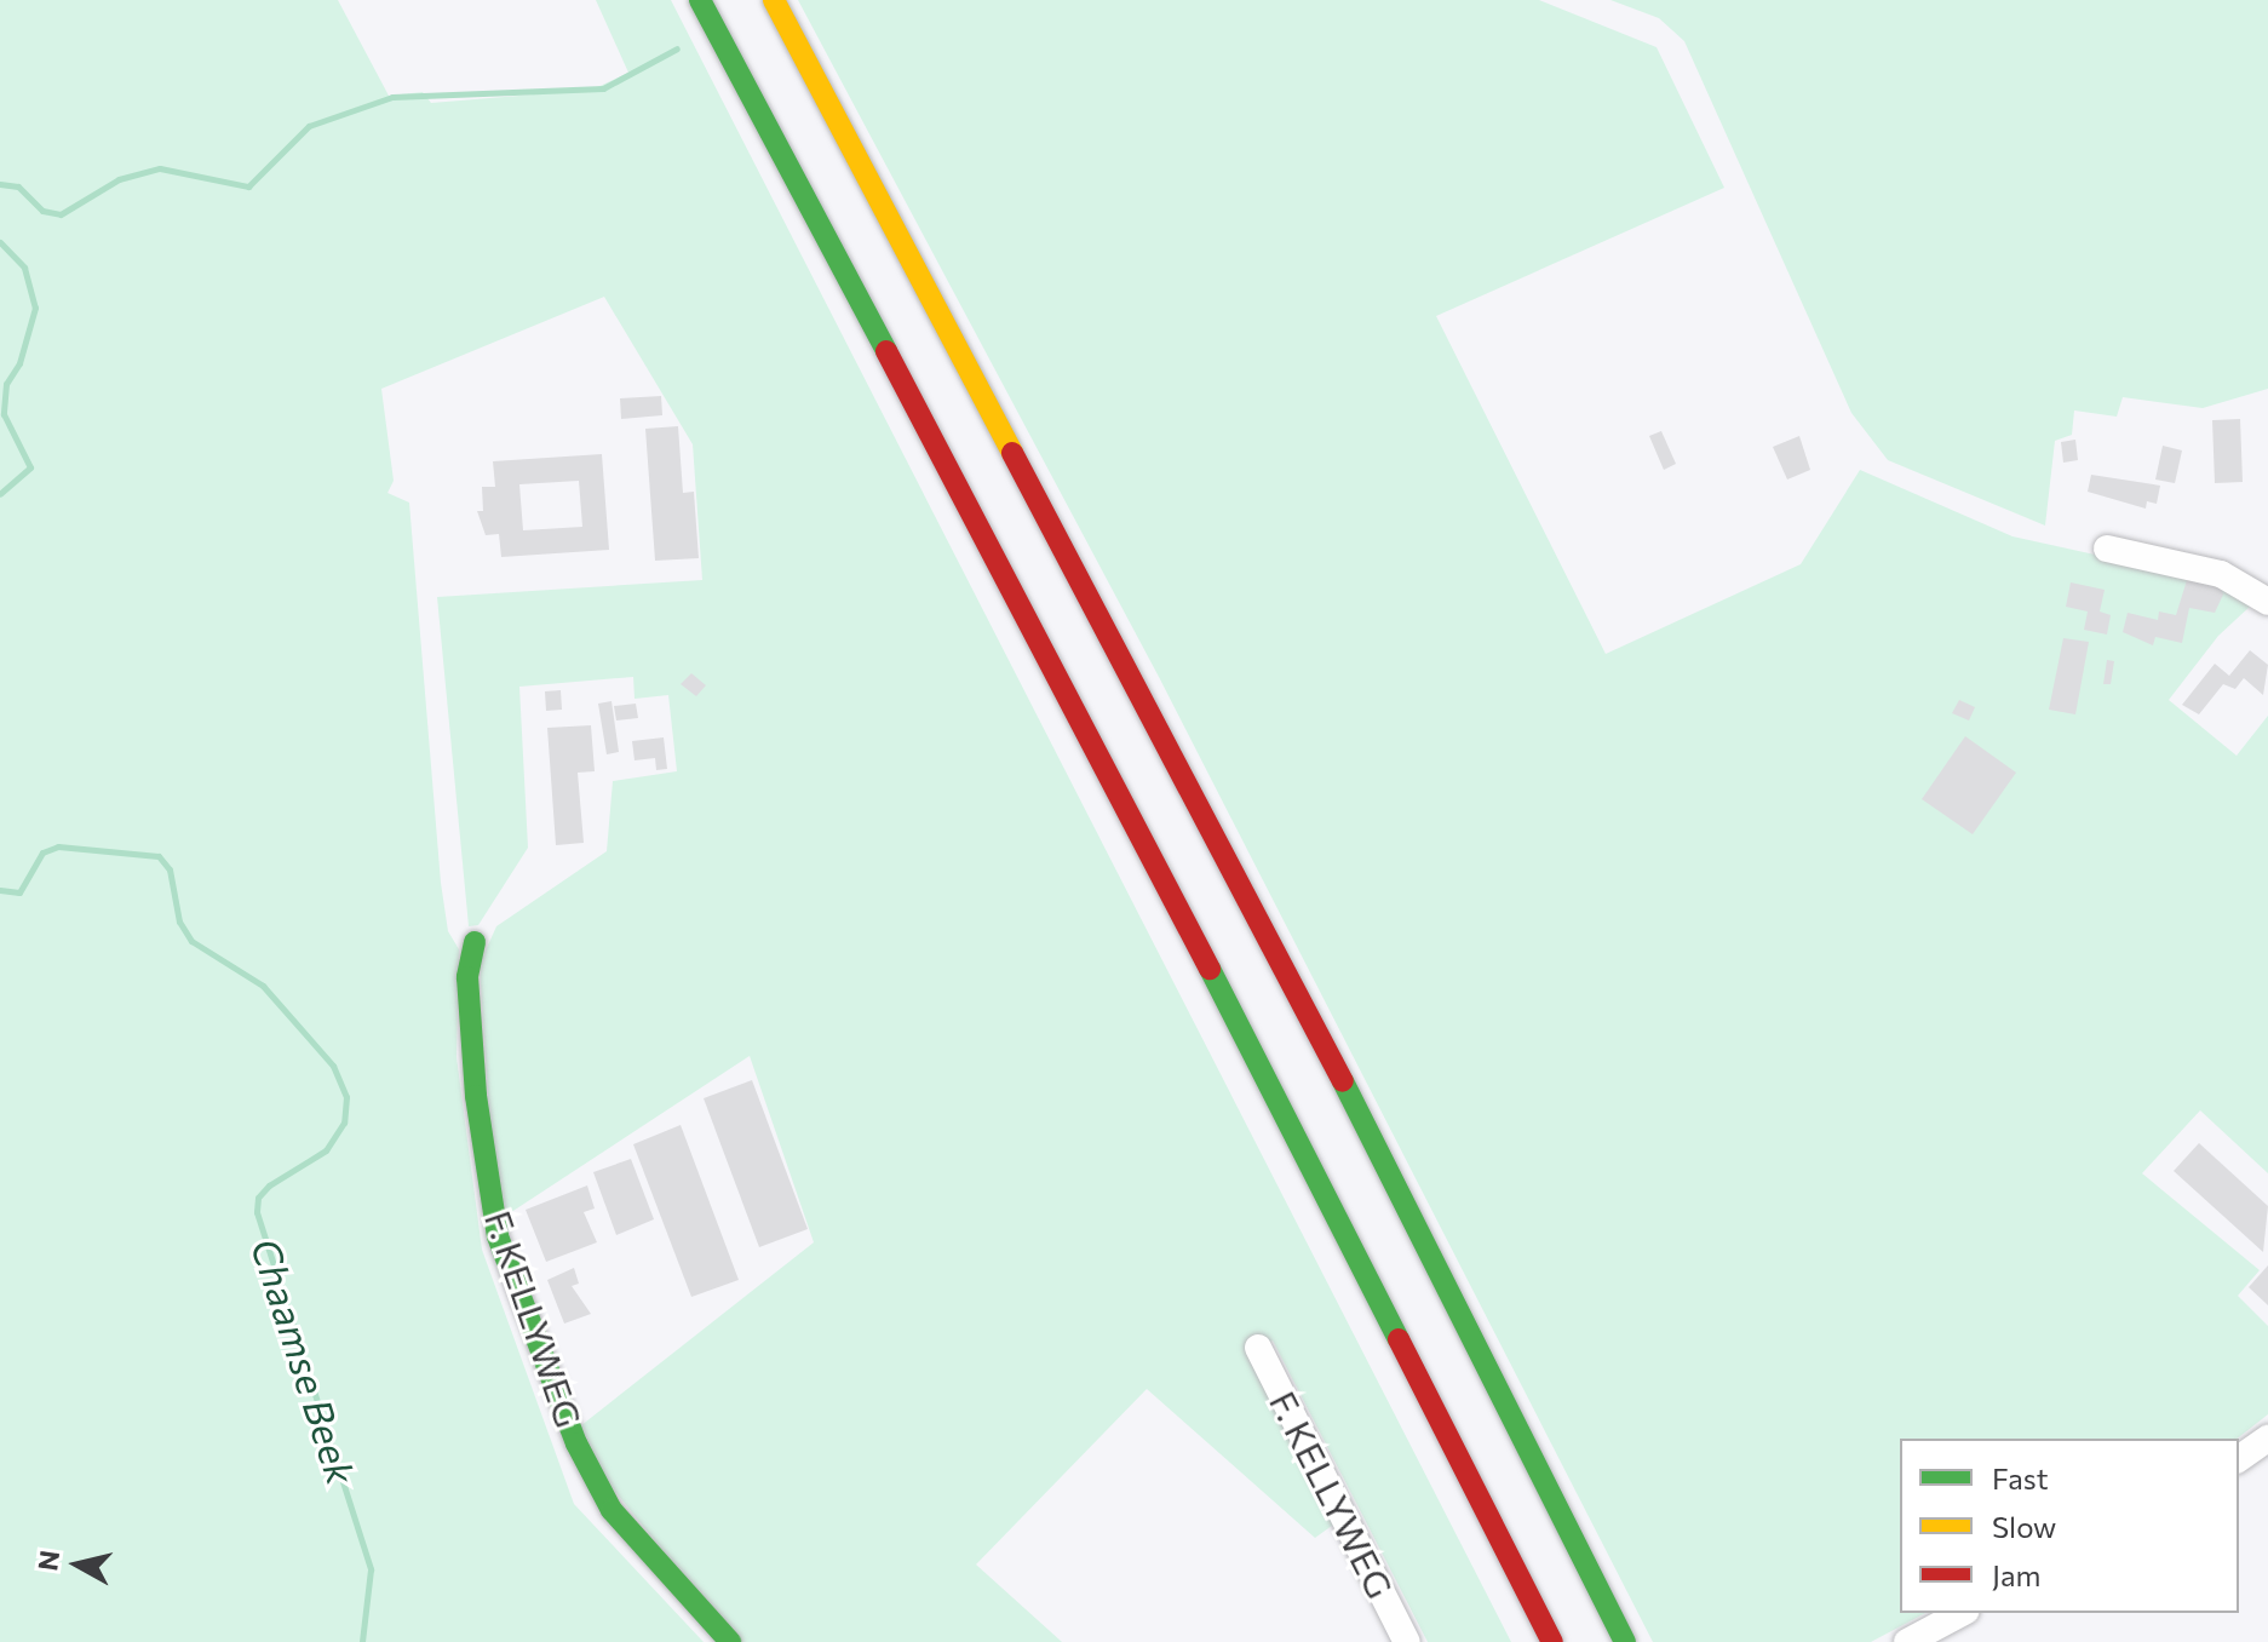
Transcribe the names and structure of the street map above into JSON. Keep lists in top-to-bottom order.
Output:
{
  "streets": {
    "main road": ["F. KELLYWEG"]
  },
  "water": ["Chaamse Beek"],
  "legend": ["Fast", "Slow", "Jam"],
  "north": "left"
}
